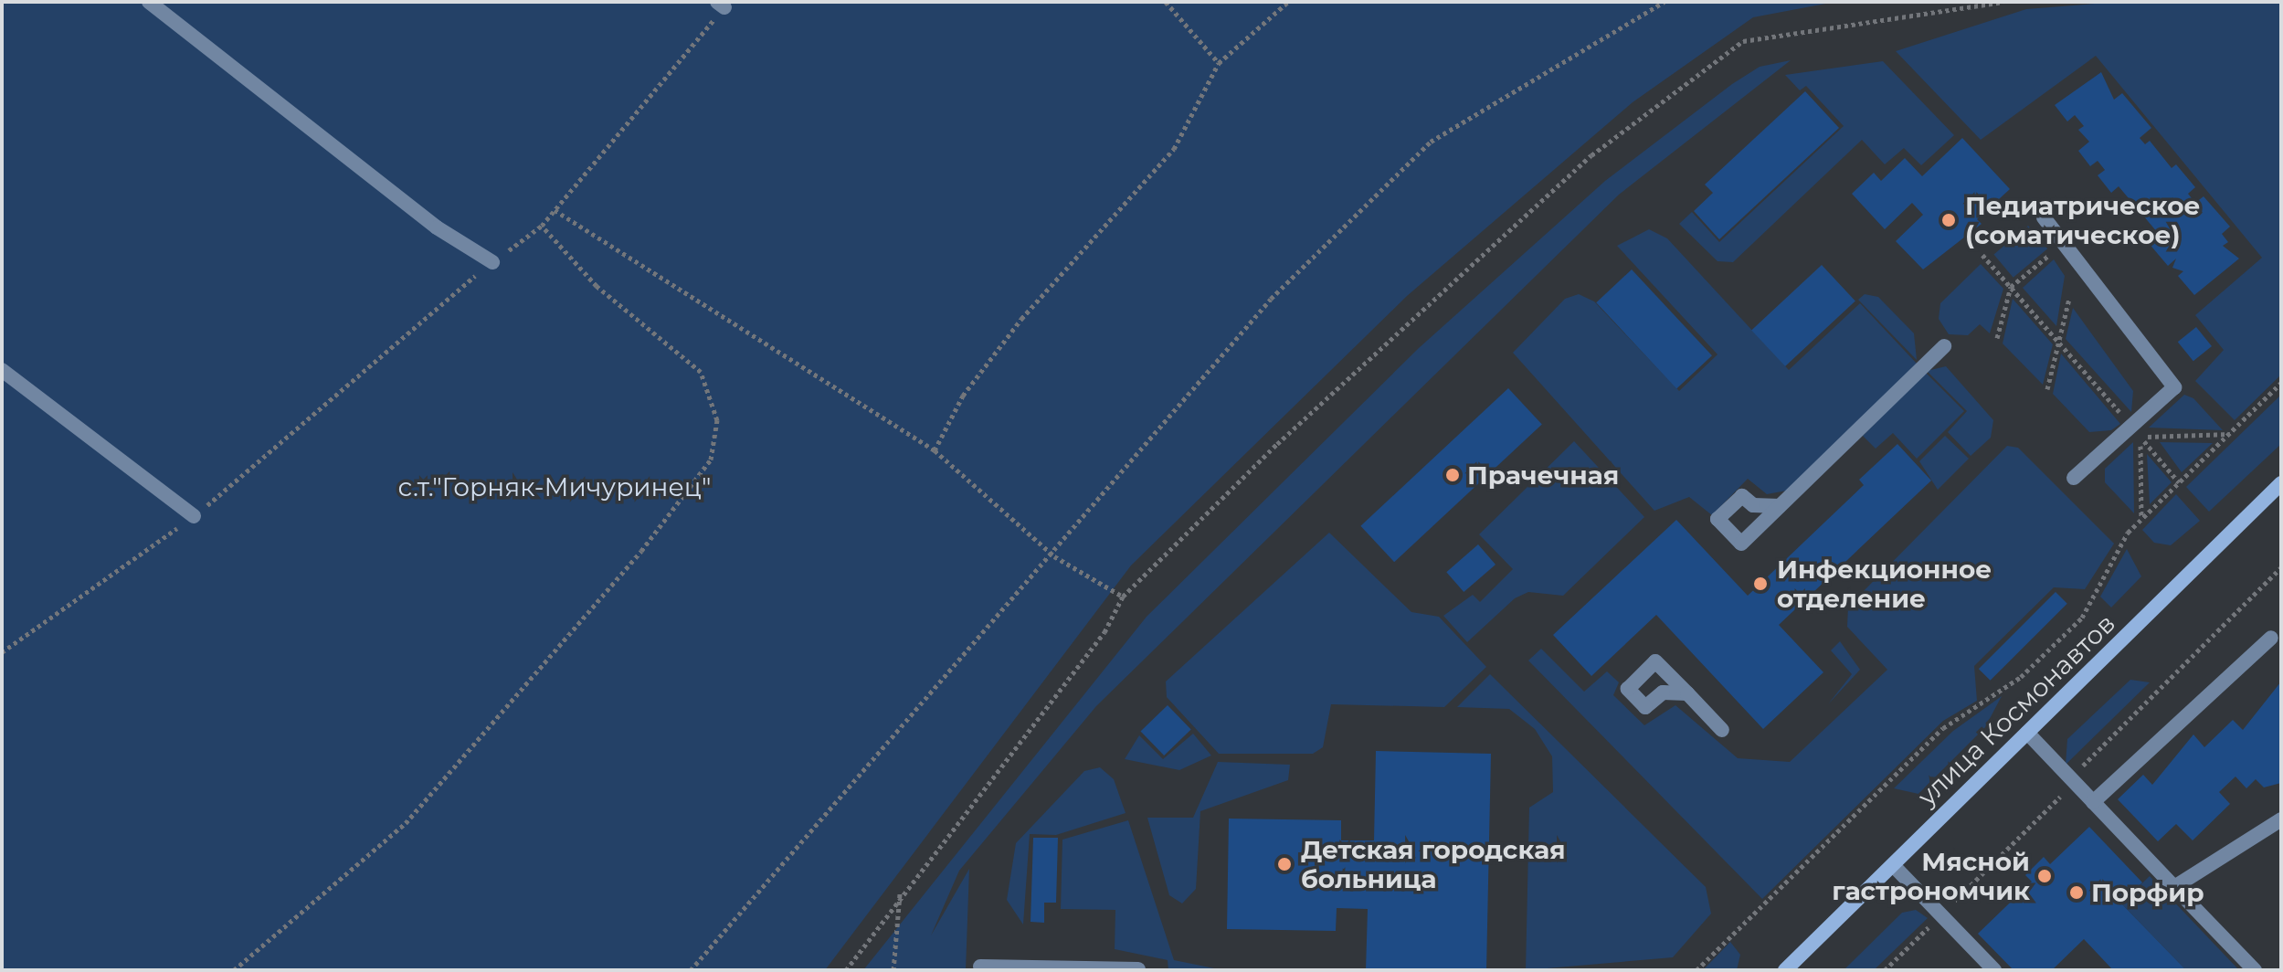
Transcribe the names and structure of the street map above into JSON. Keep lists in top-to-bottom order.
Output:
{
  "streets": {
    "main road": ["улица Космонавтов"]
  },
  "parks": ["с.т.\"Горняк-Мичуринец\""],
  "places": [
    "Педиатрическое (соматическое)",
    "Прачечная",
    "Инфекционное отделение",
    "Детская городская больница",
    "Мясной гастрономчик",
    "Порфир"
  ]
}
